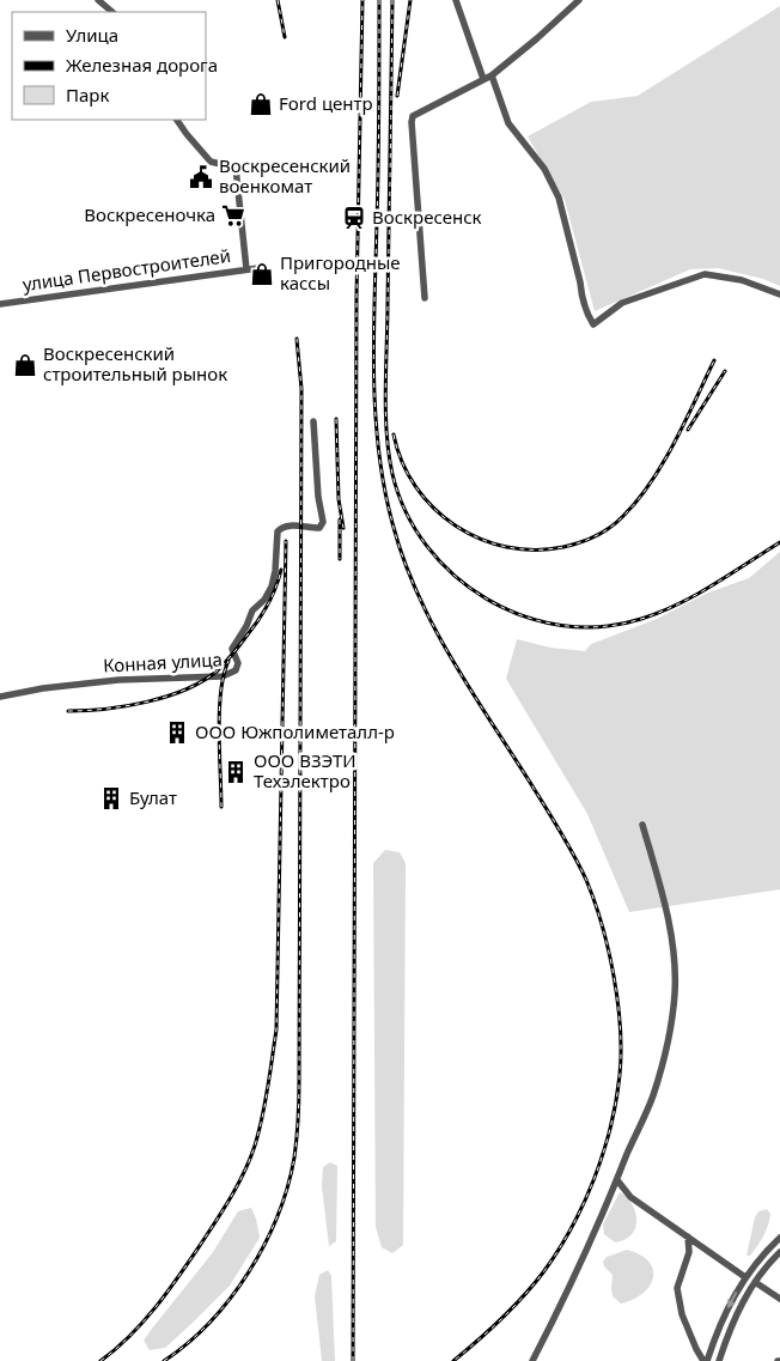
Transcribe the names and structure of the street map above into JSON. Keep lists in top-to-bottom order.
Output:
{
  "streets": {
    "street": ["улица Первостроителей", "Конная улица"]
  },
  "places": {
    "shop": ["Ford центр", "Пригородные кассы", "Воскресенский строительный рынок"],
    "public building": ["Воскресенский военкомат"],
    "supermarket": ["Воскресеночка"],
    "station": ["Воскресенск"],
    "building": ["ООО Южполиметалл-р", "ООО ВЗЭТИ Техэлектро", "Булат"]
  },
  "legend": ["Улица", "Железная дорога", "Парк"]
}
